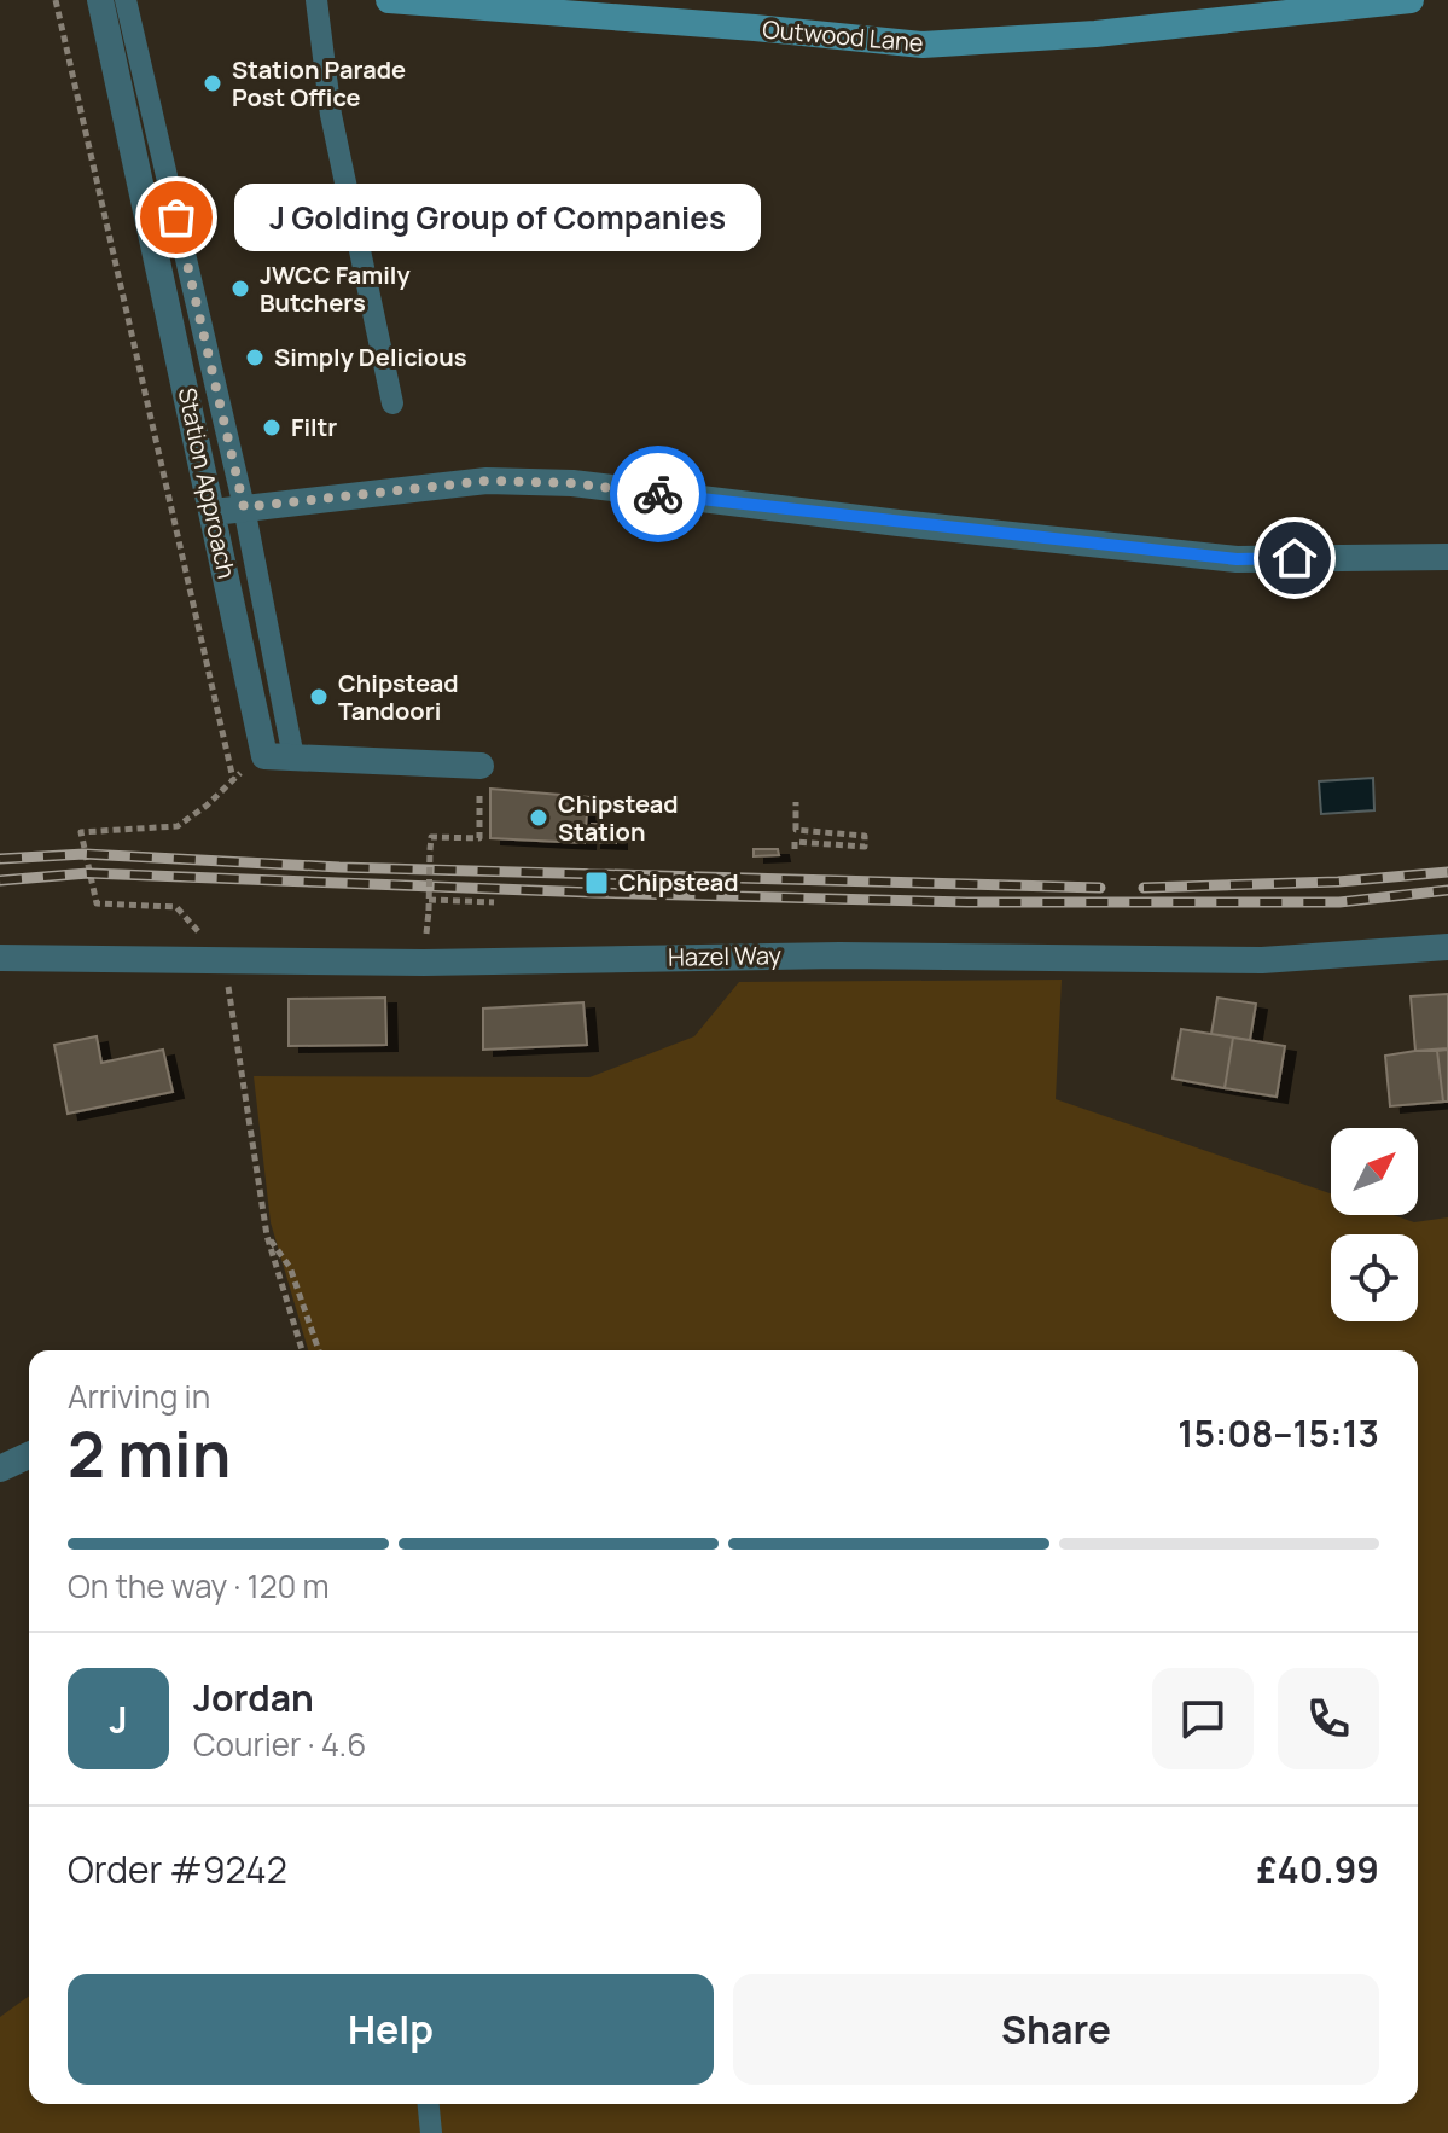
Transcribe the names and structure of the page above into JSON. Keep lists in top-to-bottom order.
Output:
{
  "streets": {
    "main road": ["Outwood Lane"],
    "street": ["Station Approach", "Hazel Way"]
  },
  "places": {
    "other": [
      "Station Parade Post Office",
      "J Golding Group of Companies",
      "JWCC Family Butchers",
      "Simply Delicious",
      "Filtr",
      "Chipstead Tandoori",
      "Chipstead Station"
    ],
    "transit": ["Chipstead"]
  },
  "north": "top right",
  "page": {
    "bubble": "J Golding Group of Companies",
    "heading": ["2 min", "Arriving in", "15:08–15:13"],
    "panel": [
      "Jordan",
      "Courier · 4.6",
      "Order #9242",
      "£40.99"
    ],
    "bar": "On the way · 120 m",
    "round": "J",
    "buttons": ["Help", "Share"]
  }
}
